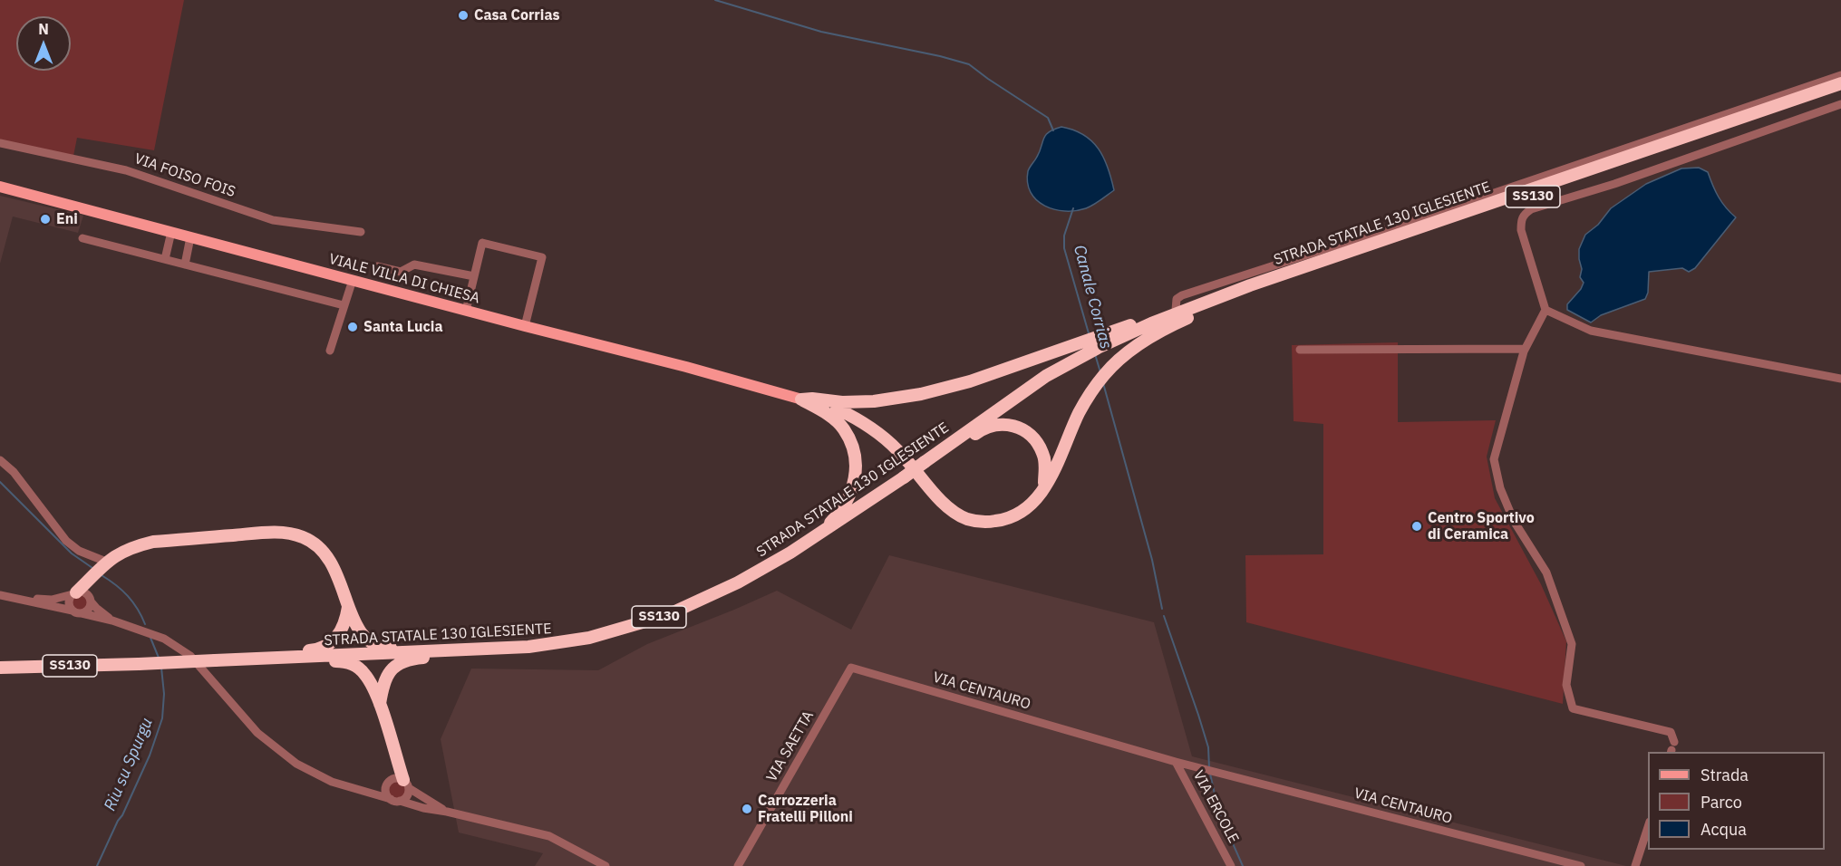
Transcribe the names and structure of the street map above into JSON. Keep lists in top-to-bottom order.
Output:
{
  "streets": {
    "highway": ["SS130", "STRADA STATALE 130 IGLESIENTE"],
    "main road": ["VIALE VILLA DI CHIESA"],
    "street": [
      "VIA FOISO FOIS",
      "VIA CENTAURO",
      "VIA SAETTA",
      "VIA ERCOLE"
    ]
  },
  "crossings": [
    ["VIA CENTAURO", "VIA SAETTA"],
    ["VIA CENTAURO", "VIA ERCOLE"]
  ],
  "water": ["Canale Corrias", "Riu su Spurgu"],
  "places": [
    "Casa Corrias",
    "Eni",
    "Santa Lucia",
    "Centro Sportivo di Ceramica",
    "Carrozzeria Fratelli Pilloni"
  ],
  "legend": ["Strada", "Parco", "Acqua"],
  "north": "top"
}
